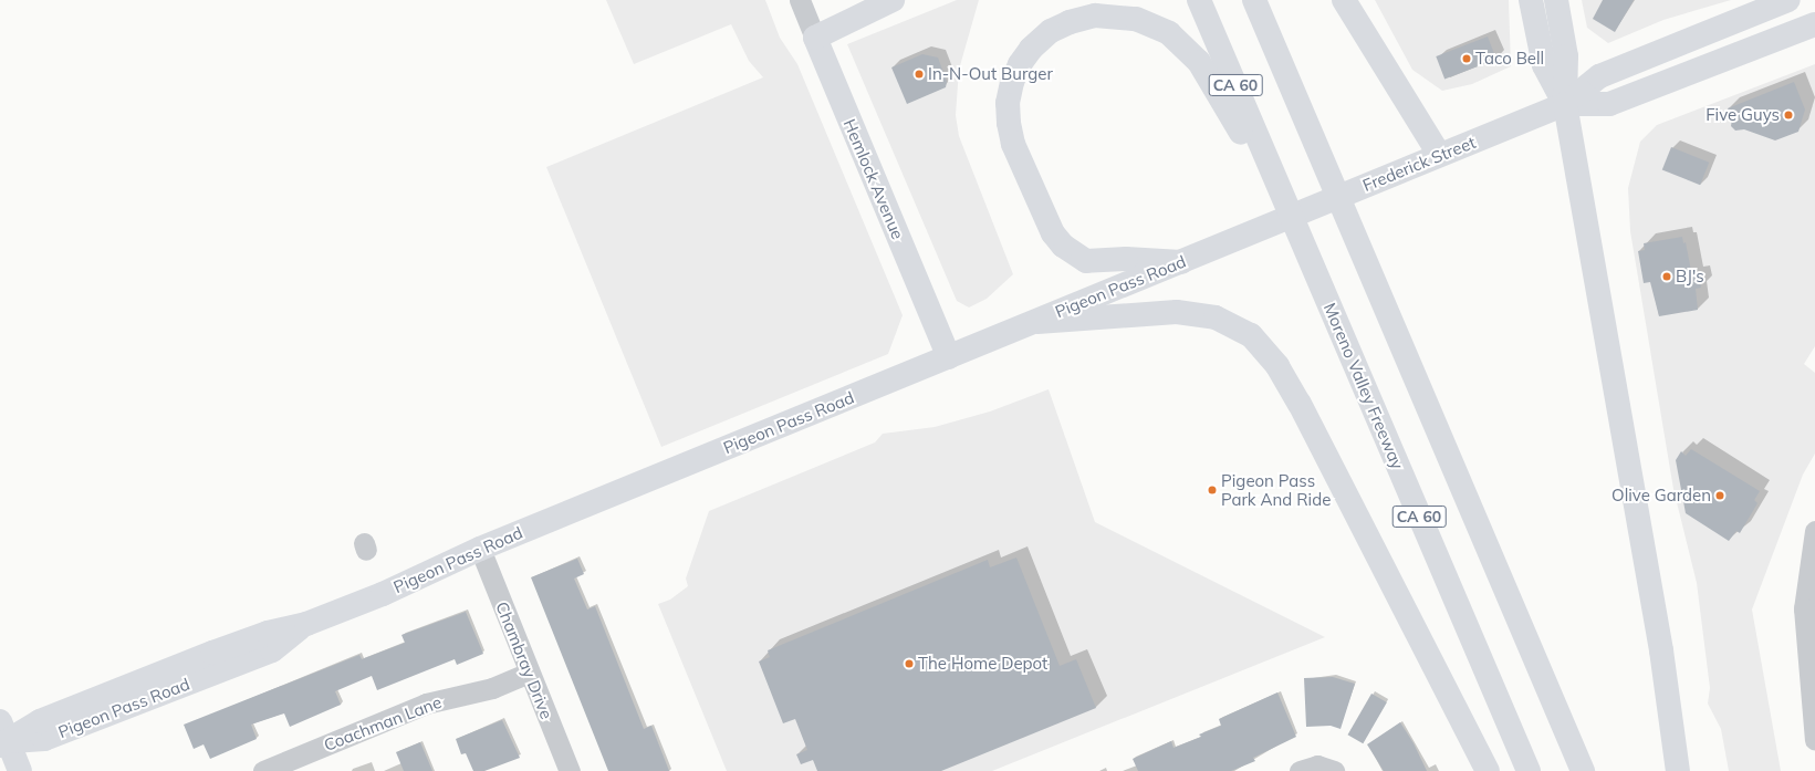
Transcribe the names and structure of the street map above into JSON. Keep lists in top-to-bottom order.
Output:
{
  "streets": {
    "main road": [
      "CA 60",
      "Frederick Street",
      "Hemlock Avenue",
      "Pigeon Pass Road",
      "Moreno Valley Freeway"
    ],
    "street": ["Chambray Drive", "Coachman Lane"]
  },
  "crossings": [
    ["CA 60", "Moreno Valley Freeway"],
    ["Frederick Street", "Pigeon Pass Road"],
    ["Hemlock Avenue", "Pigeon Pass Road"],
    ["Pigeon Pass Road", "Chambray Drive"],
    ["Chambray Drive", "Coachman Lane"]
  ],
  "places": [
    "Taco Bell",
    "In-N-Out Burger",
    "Five Guys",
    "BJ's",
    "Pigeon Pass Park And Ride",
    "Olive Garden",
    "The Home Depot"
  ]
}
